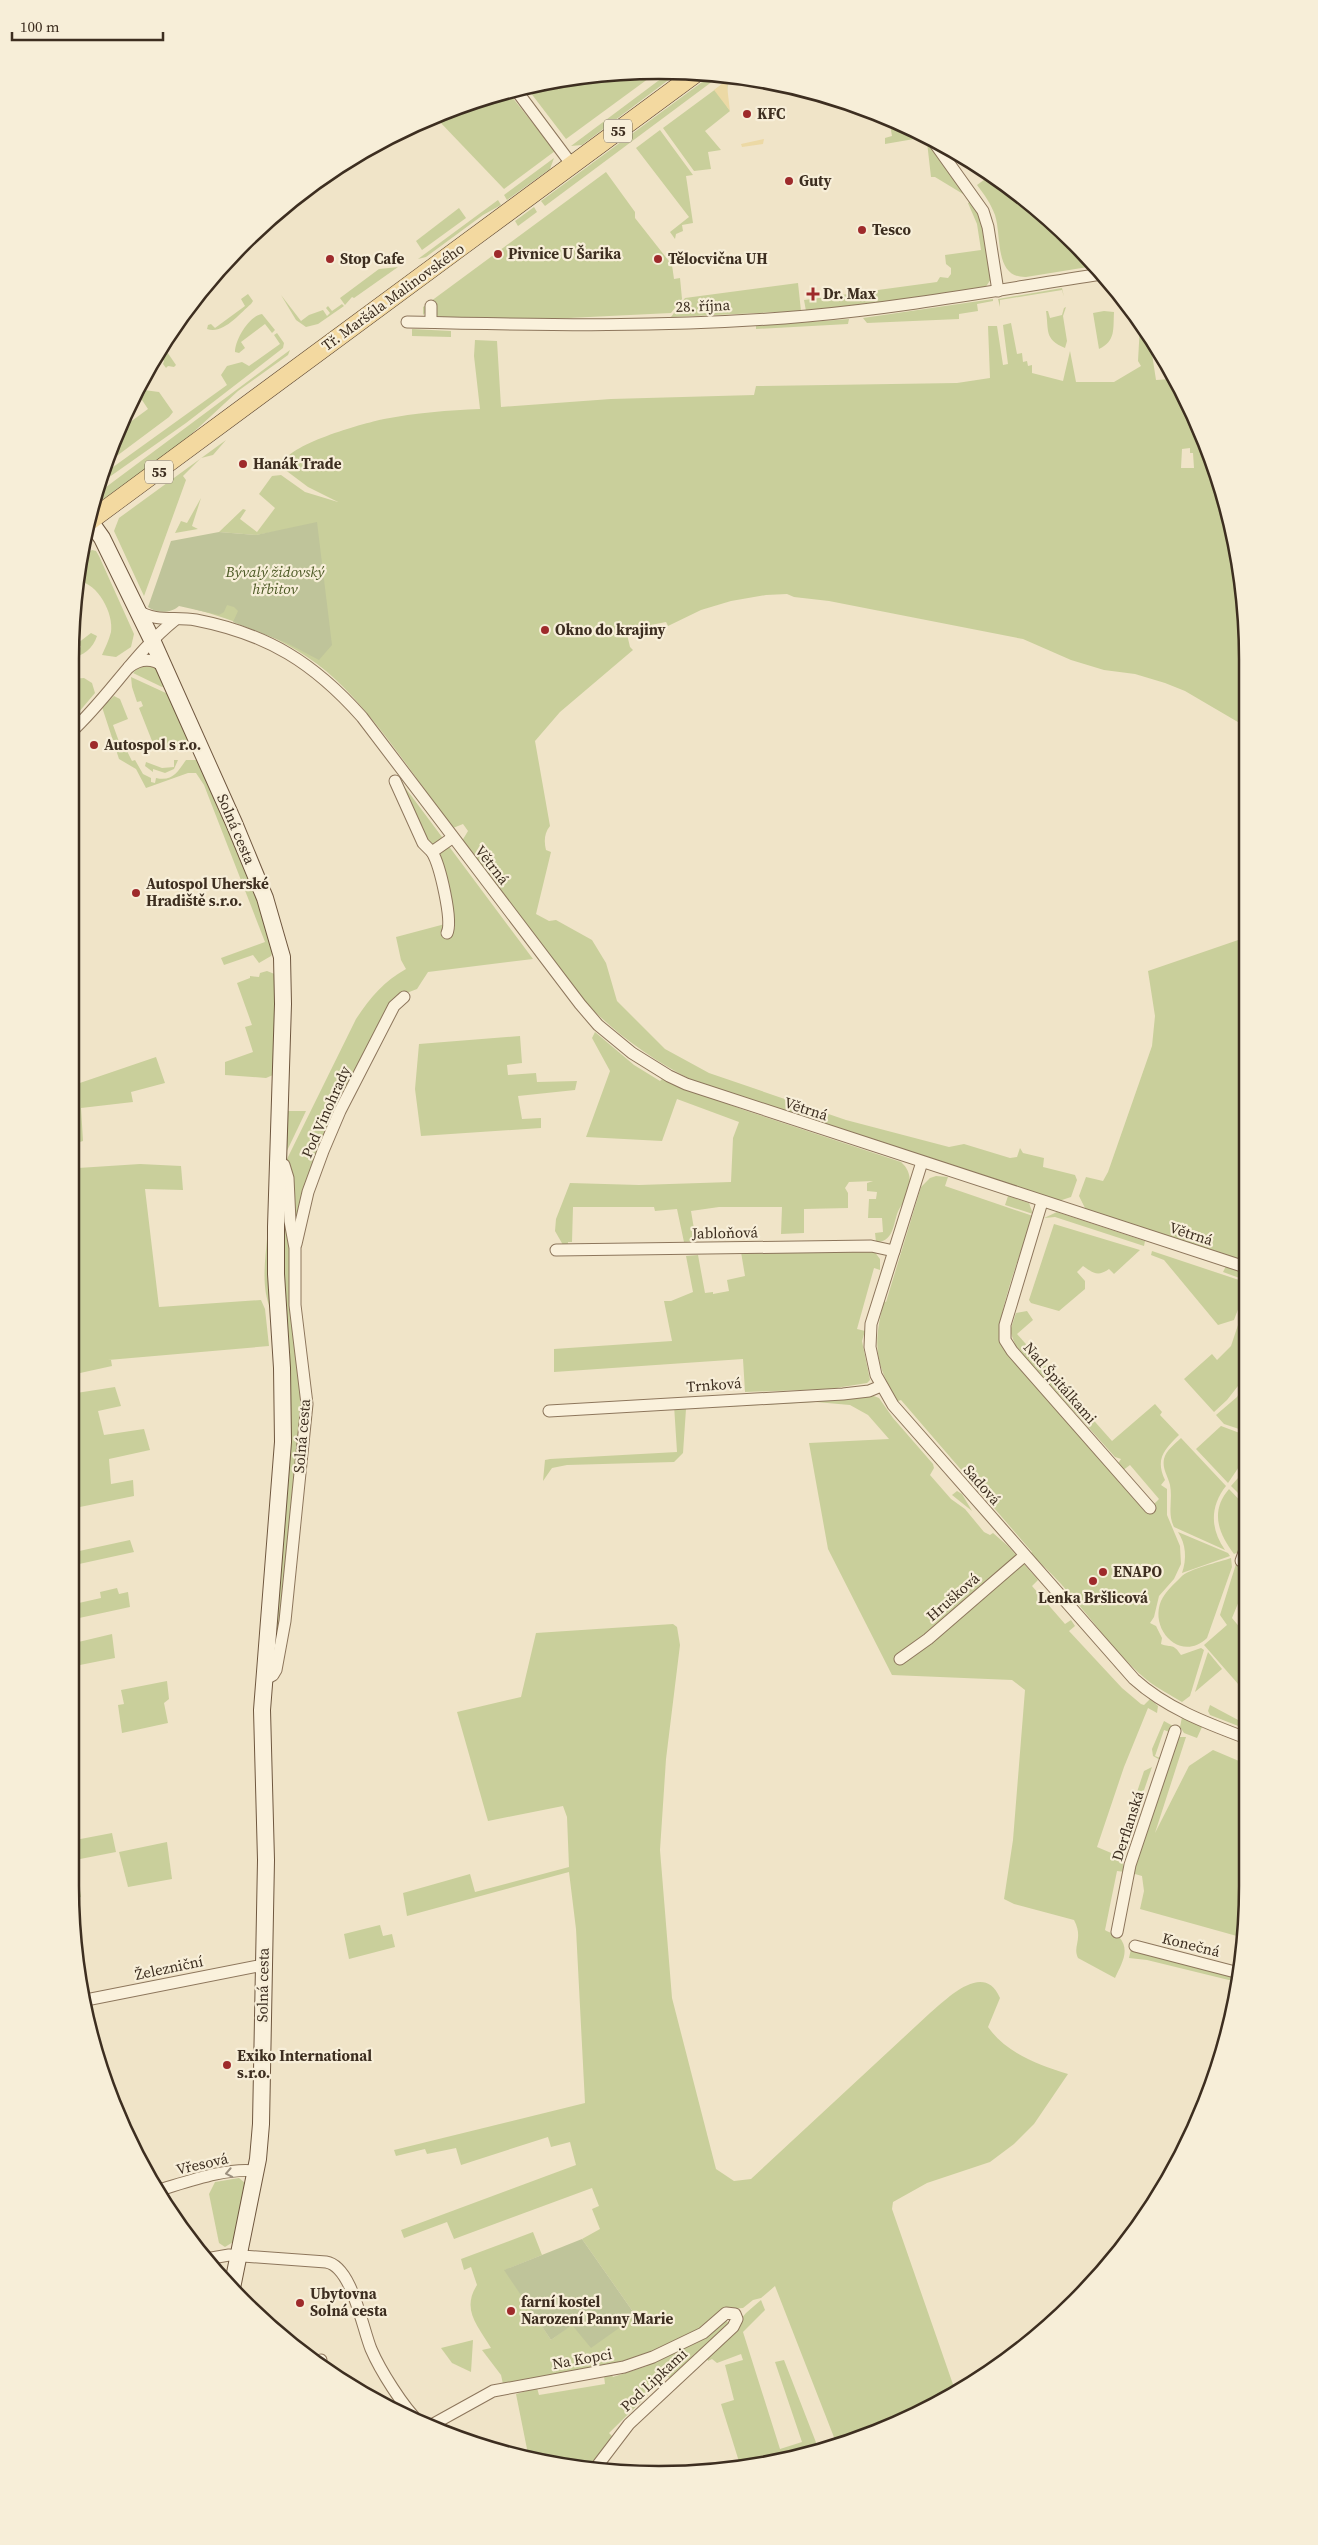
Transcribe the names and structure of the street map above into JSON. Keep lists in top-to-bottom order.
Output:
{
  "streets": {
    "main road": ["55", "Tř. Maršála Malinovského"],
    "street": [
      "28. října",
      "Solná cesta",
      "Větrná",
      "Pod Vinohrady",
      "Jabloňová",
      "Nad Špitálkami",
      "Trnková",
      "Sadová",
      "Hrušková",
      "Derflanská",
      "Konečná",
      "Železniční",
      "Vřesová",
      "Na Kopci",
      "Pod Lipkami"
    ]
  },
  "crossings": [
    ["Solná cesta", "Větrná"],
    ["Solná cesta", "Pod Vinohrady"],
    ["Solná cesta", "Železniční"],
    ["Solná cesta", "Vřesová"],
    ["Větrná", "Nad Špitálkami"],
    ["Větrná", "Sadová"],
    ["Jabloňová", "Sadová"],
    ["Trnková", "Sadová"],
    ["Sadová", "Hrušková"],
    ["Na Kopci", "Pod Lipkami"]
  ],
  "one_way": ["Vřesová"],
  "parks": ["Bývalý židovský hřbitov"],
  "places": {
    "other": [
      "KFC",
      "Guty",
      "Tesco",
      "Pivnice U Šarika",
      "Stop Cafe",
      "Tělocvična UH",
      "Hanák Trade",
      "Okno do krajiny",
      "Autospol s r.o.",
      "Autospol Uherské Hradiště s.r.o.",
      "ENAPO",
      "Lenka Bršlicová",
      "Exiko International s.r.o.",
      "Ubytovna Solná cesta",
      "farní kostel Narození Panny Marie"
    ],
    "health": ["Dr. Max"]
  },
  "scale_bar": "100 m"
}
